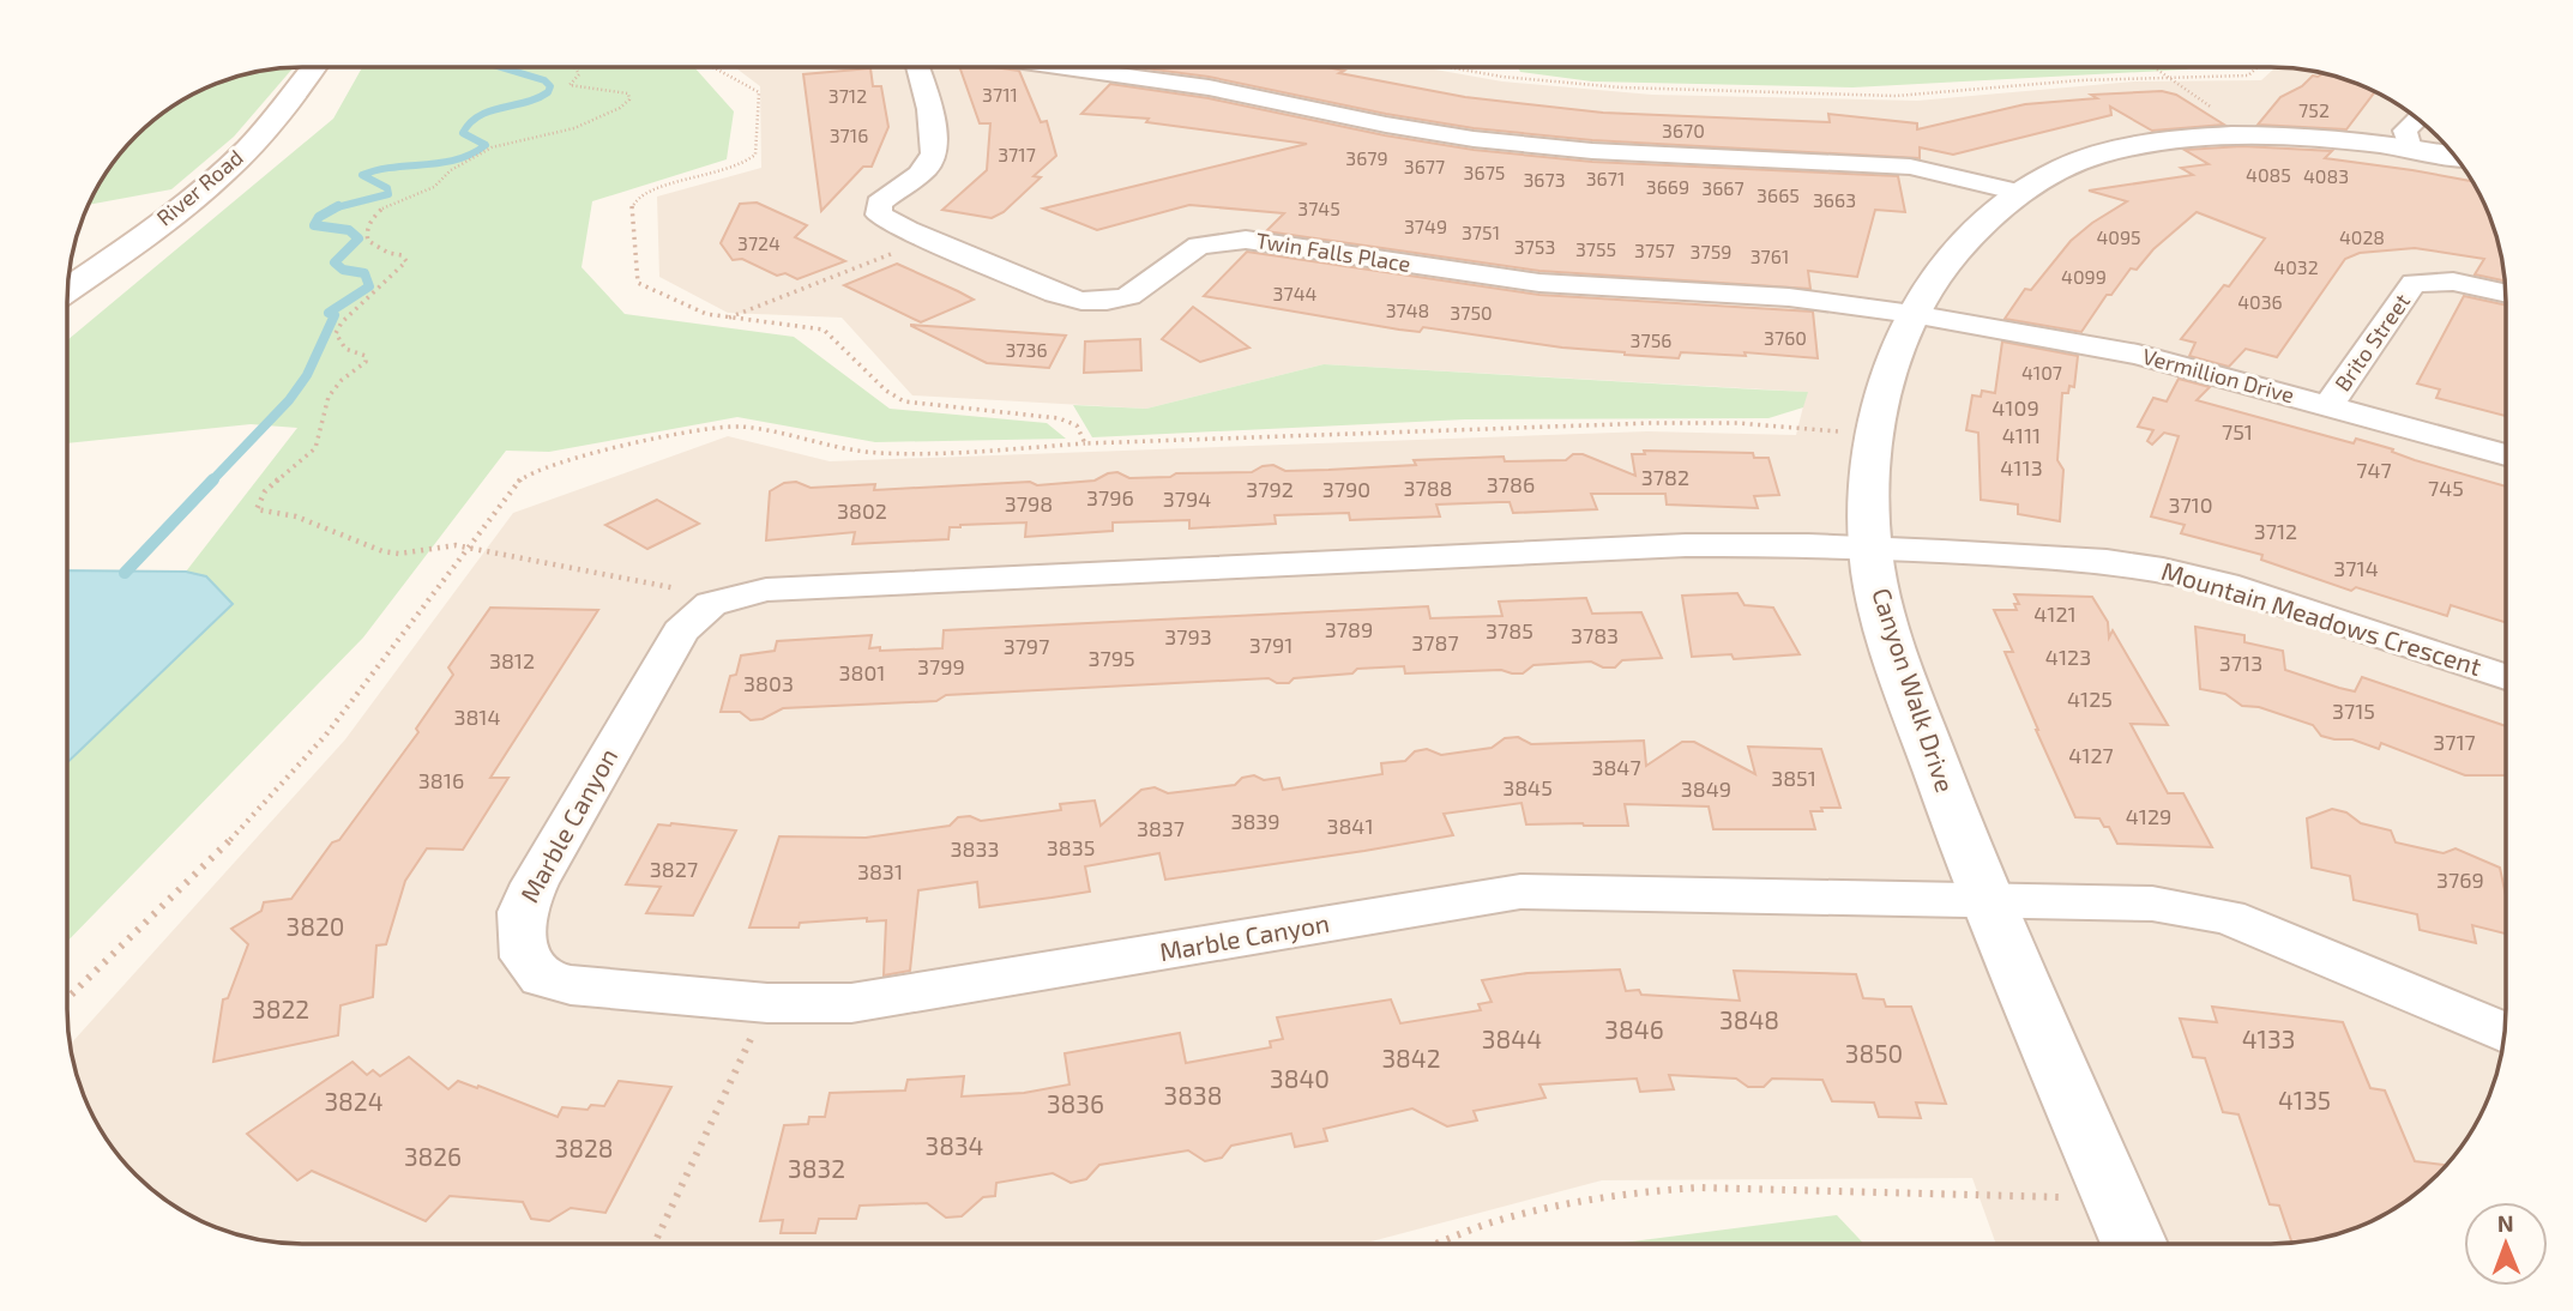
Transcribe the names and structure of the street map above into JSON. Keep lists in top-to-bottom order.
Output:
{
  "streets": {
    "street": [
      "River Road",
      "Twin Falls Place",
      "Brito Street",
      "Vermillion Drive",
      "Mountain Meadows Crescent",
      "Canyon Walk Drive",
      "Marble Canyon"
    ]
  },
  "crossings": [
    ["Twin Falls Place", "Vermillion Drive"],
    ["Twin Falls Place", "Canyon Walk Drive"],
    ["Brito Street", "Vermillion Drive"],
    ["Vermillion Drive", "Canyon Walk Drive"],
    ["Mountain Meadows Crescent", "Canyon Walk Drive"],
    ["Mountain Meadows Crescent", "Marble Canyon"],
    ["Canyon Walk Drive", "Marble Canyon"]
  ],
  "house_numbers": [
    "3711",
    "3712",
    "752",
    "3670",
    "3716",
    "3717",
    "3679",
    "3677",
    "3675",
    "4085",
    "4083",
    "3671",
    "3673",
    "3669",
    "3667",
    "3665",
    "3663",
    "3745",
    "3749",
    "3751",
    "4095",
    "4028",
    "3724",
    "3753",
    "3755",
    "3757",
    "3759",
    "3761",
    "4032",
    "4099",
    "3744",
    "4036",
    "3748",
    "3750",
    "3760",
    "3756",
    "3736",
    "4107",
    "4109",
    "751",
    "4111",
    "4113",
    "747",
    "3782",
    "3786",
    "3788",
    "745",
    "3792",
    "3790",
    "3796",
    "3794",
    "3798",
    "3710",
    "3802",
    "3712",
    "3714",
    "4121",
    "3789",
    "3785",
    "3783",
    "3793",
    "3787",
    "3791",
    "3797",
    "4123",
    "3795",
    "3812",
    "3713",
    "3799",
    "3801",
    "3803",
    "4125",
    "3715",
    "3814",
    "3717",
    "4127",
    "3847",
    "3851",
    "3816",
    "3845",
    "3849",
    "4129",
    "3839",
    "3841",
    "3837",
    "3835",
    "3833",
    "3827",
    "3831",
    "3769",
    "3820",
    "3822",
    "3848",
    "3846",
    "3844",
    "4133",
    "3850",
    "3842",
    "3840",
    "3838",
    "4135",
    "3824",
    "3836",
    "3834",
    "3828",
    "3826",
    "3832"
  ],
  "north": "top"
}
